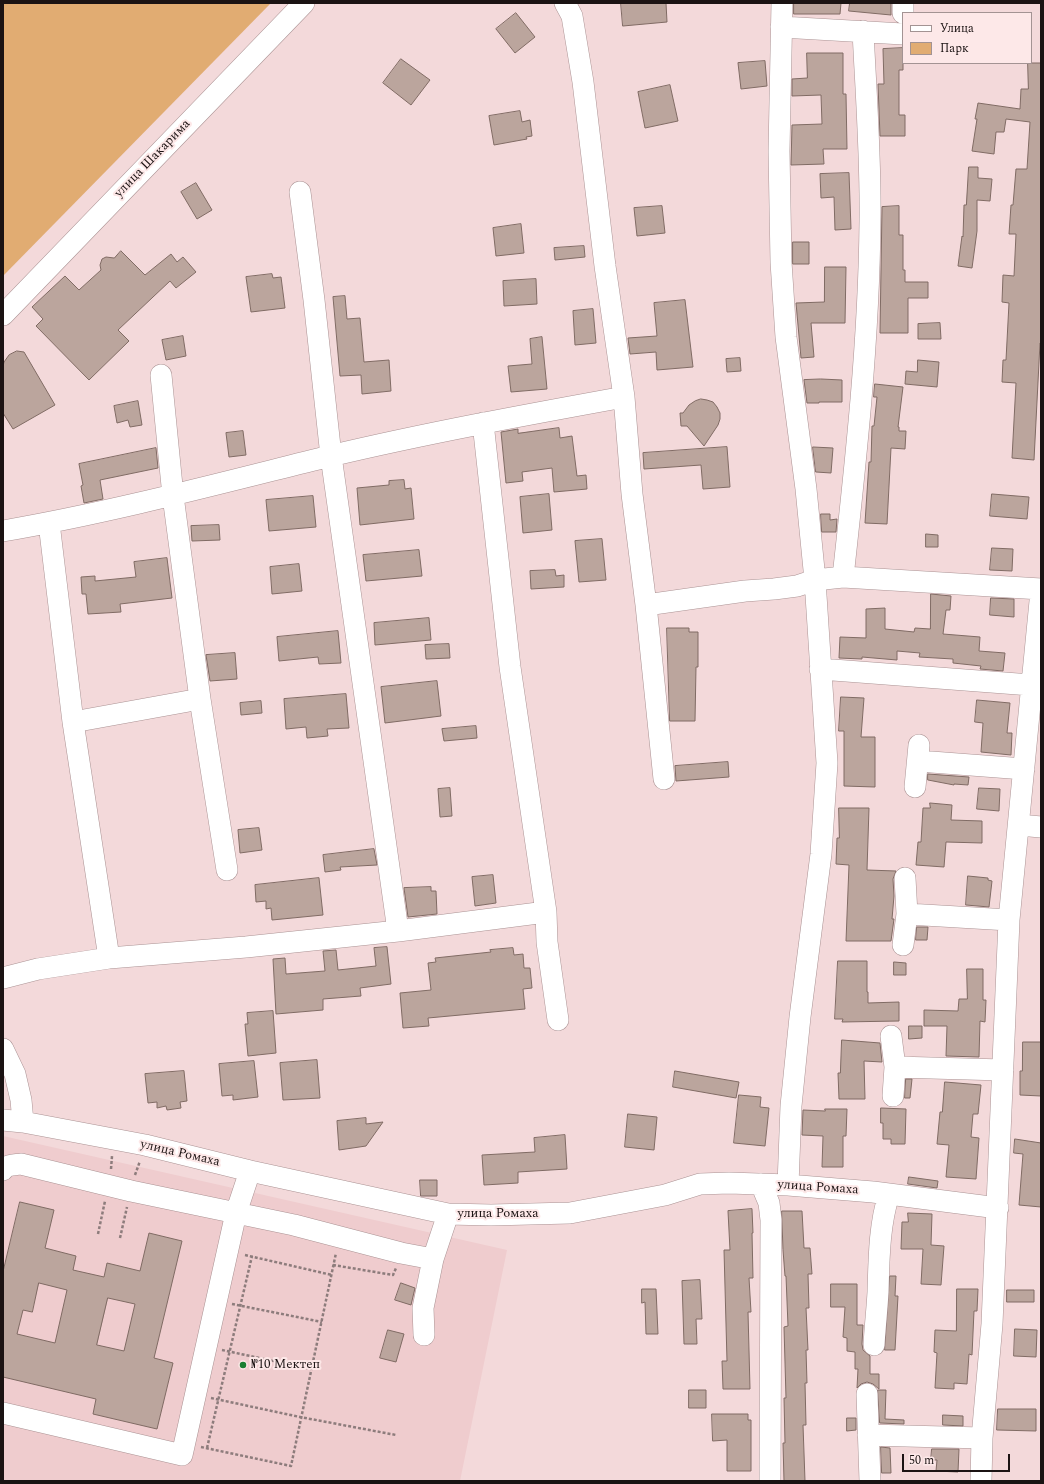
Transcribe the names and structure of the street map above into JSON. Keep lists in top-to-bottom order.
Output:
{
  "streets": {
    "street": ["улица Шакарима", "улица Ромаха"]
  },
  "places": ["№10 Мектеп"],
  "legend": ["Улица", "Парк"],
  "scale_bar": "50 m"
}
